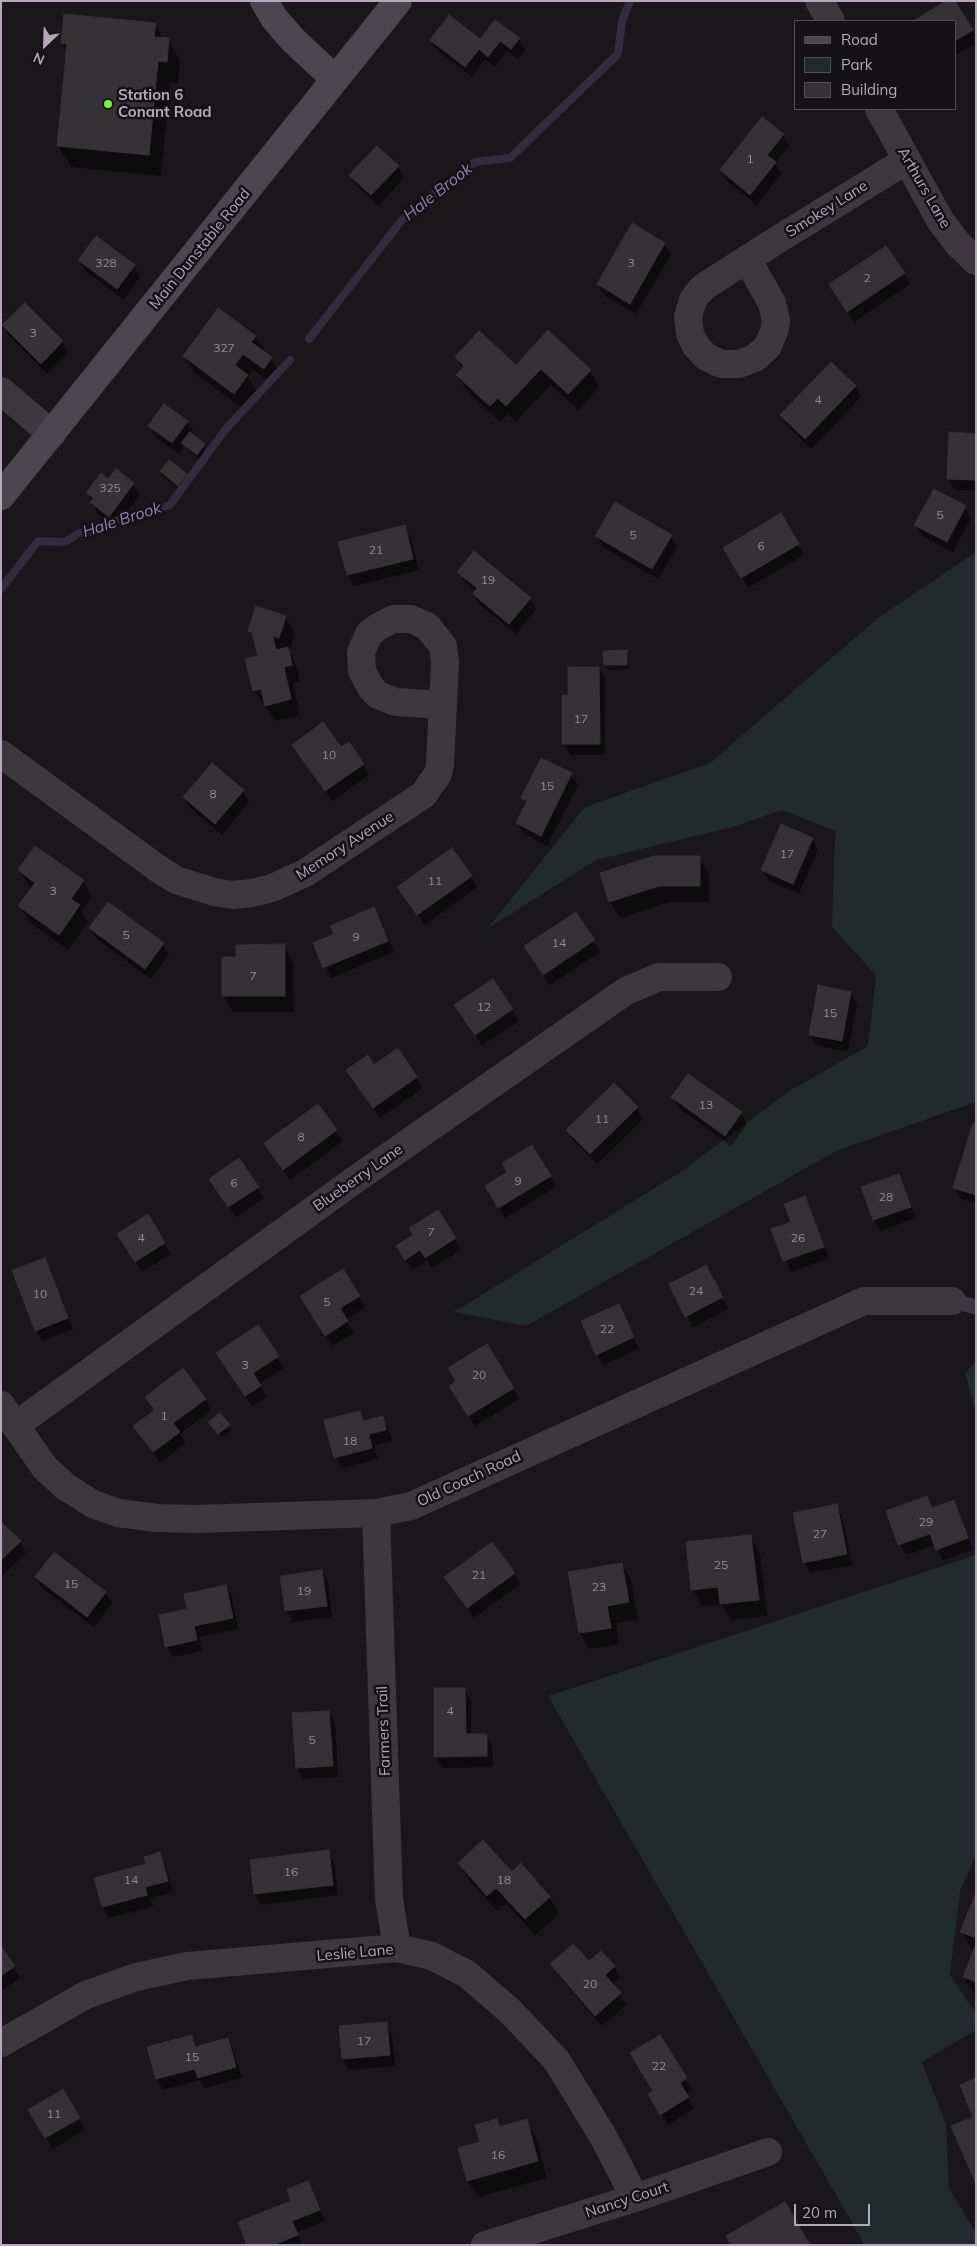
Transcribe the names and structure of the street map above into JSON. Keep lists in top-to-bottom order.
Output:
{
  "streets": {
    "main road": ["Main Dunstable Road"],
    "street": [
      "Arthurs Lane",
      "Smokey Lane",
      "Memory Avenue",
      "Blueberry Lane",
      "Old Coach Road",
      "Farmers Trail",
      "Leslie Lane",
      "Nancy Court"
    ]
  },
  "crossings": [
    ["Arthurs Lane", "Smokey Lane"],
    ["Blueberry Lane", "Old Coach Road"],
    ["Old Coach Road", "Farmers Trail"],
    ["Farmers Trail", "Leslie Lane"],
    ["Leslie Lane", "Nancy Court"]
  ],
  "water": ["Hale Brook"],
  "places": ["Station 6 Conant Road"],
  "house_numbers": [
    "1",
    "328",
    "3",
    "2",
    "3",
    "327",
    "4",
    "325",
    "5",
    "5",
    "6",
    "21",
    "19",
    "17",
    "10",
    "15",
    "8",
    "17",
    "11",
    "3",
    "5",
    "9",
    "14",
    "7",
    "12",
    "15",
    "13",
    "11",
    "8",
    "9",
    "6",
    "28",
    "7",
    "4",
    "26",
    "24",
    "10",
    "5",
    "22",
    "3",
    "20",
    "1",
    "18",
    "29",
    "27",
    "25",
    "21",
    "15",
    "23",
    "19",
    "4",
    "5",
    "16",
    "14",
    "18",
    "20",
    "17",
    "15",
    "22",
    "11",
    "16"
  ],
  "legend": ["Road", "Park", "Building"],
  "scale_bar": "20 m",
  "north": "bottom left"
}
